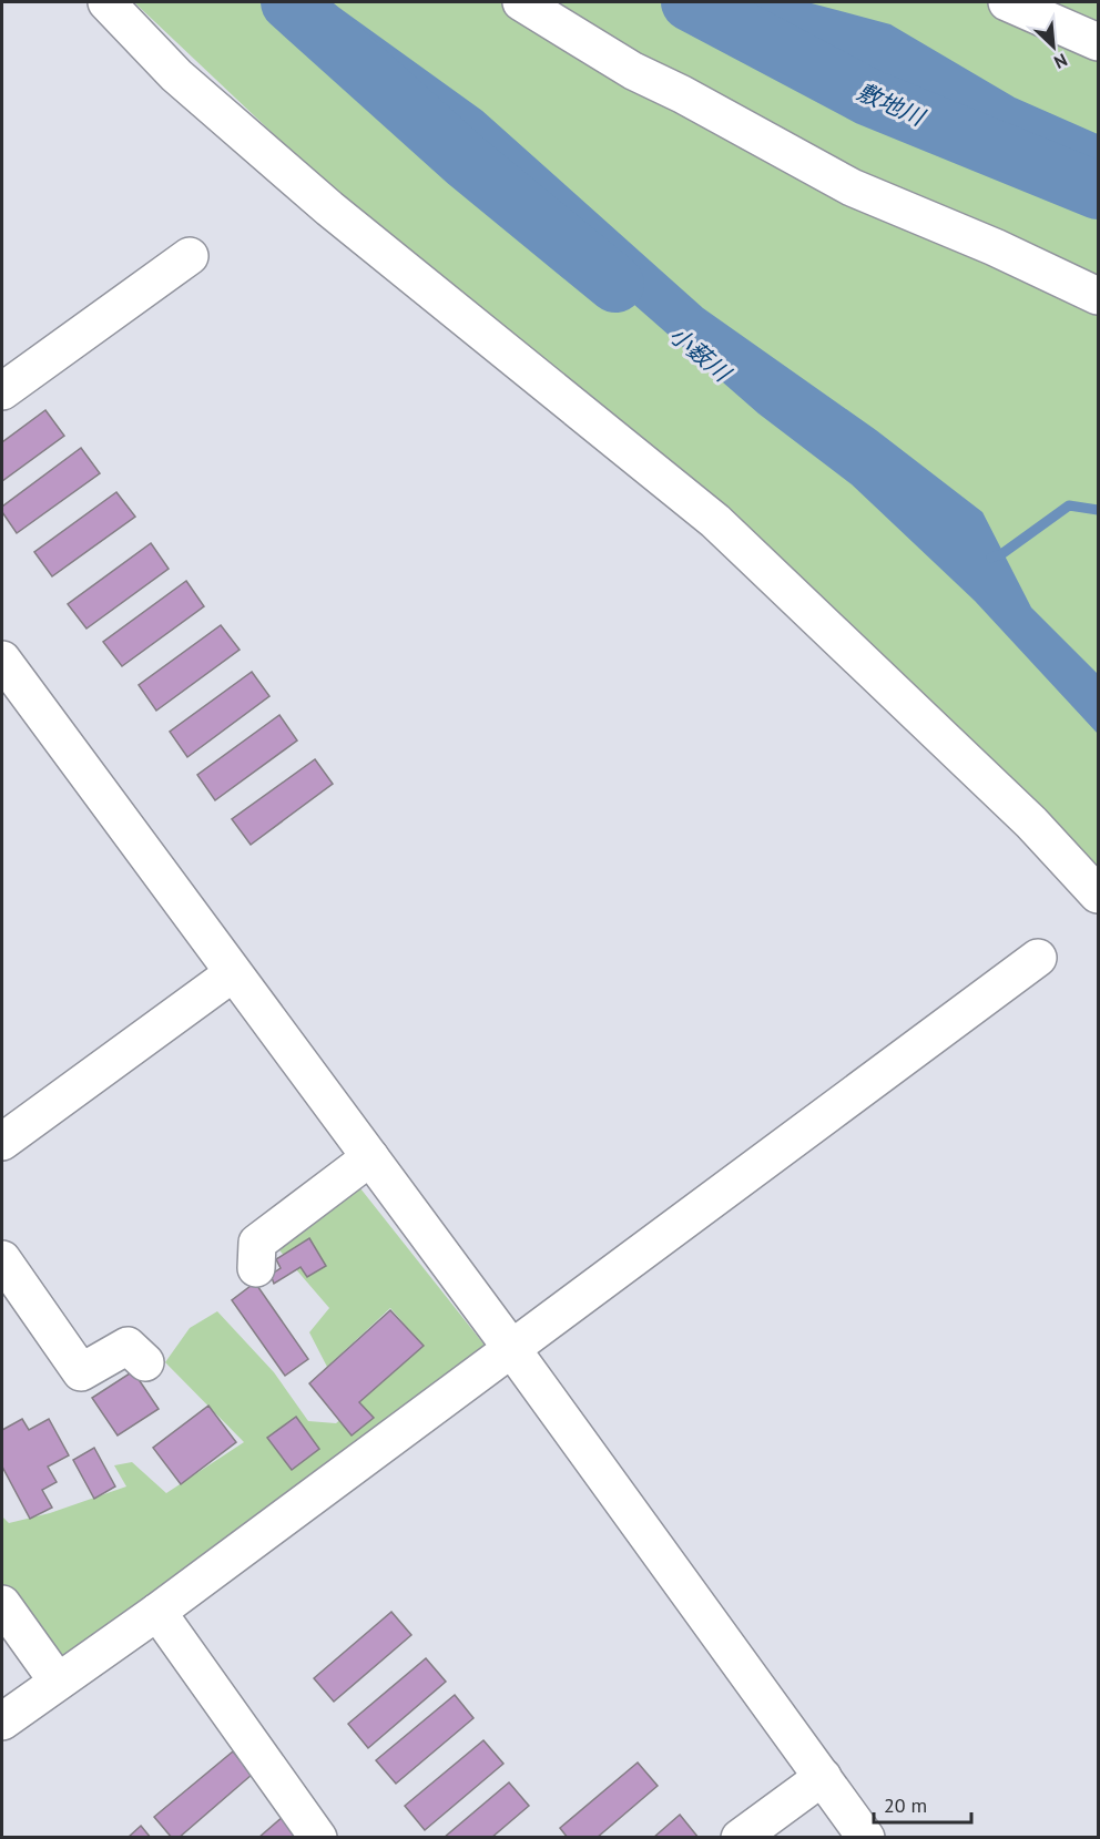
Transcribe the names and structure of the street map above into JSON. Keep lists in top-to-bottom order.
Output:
{
  "water": ["敷地川", "小薮川"],
  "scale_bar": "20 m",
  "north": "bottom right"
}
